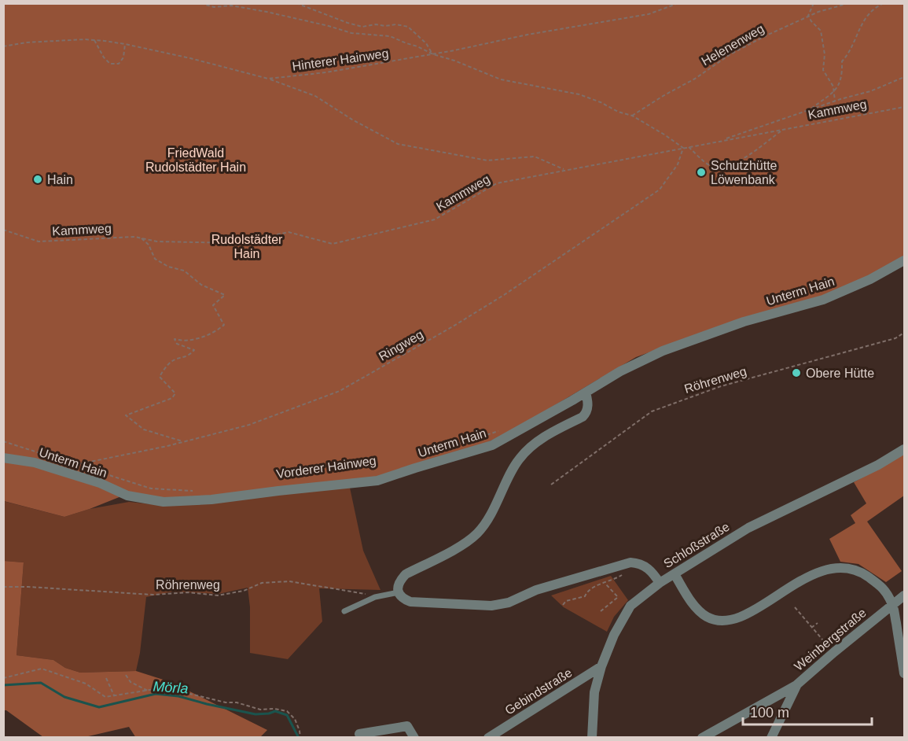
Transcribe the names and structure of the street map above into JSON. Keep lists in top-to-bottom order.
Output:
{
  "streets": {
    "street": [
      "Unterm Hain",
      "Schloßstraße",
      "Weinbergstraße",
      "Gebindstraße"
    ],
    "path": [
      "Helenenweg",
      "Hinterer Hainweg",
      "Kammweg",
      "Ringweg",
      "Röhrenweg"
    ]
  },
  "crossings": [
    ["Kammweg", "Ringweg"],
    ["Schloßstraße", "Gebindstraße"]
  ],
  "water": ["Mörla"],
  "parks": ["FriedWald Rudolstädter Hain", "Rudolstädter Hain"],
  "places": ["Schutzhütte Löwenbank", "Hain", "Obere Hütte"],
  "scale_bar": "100 m"
}
